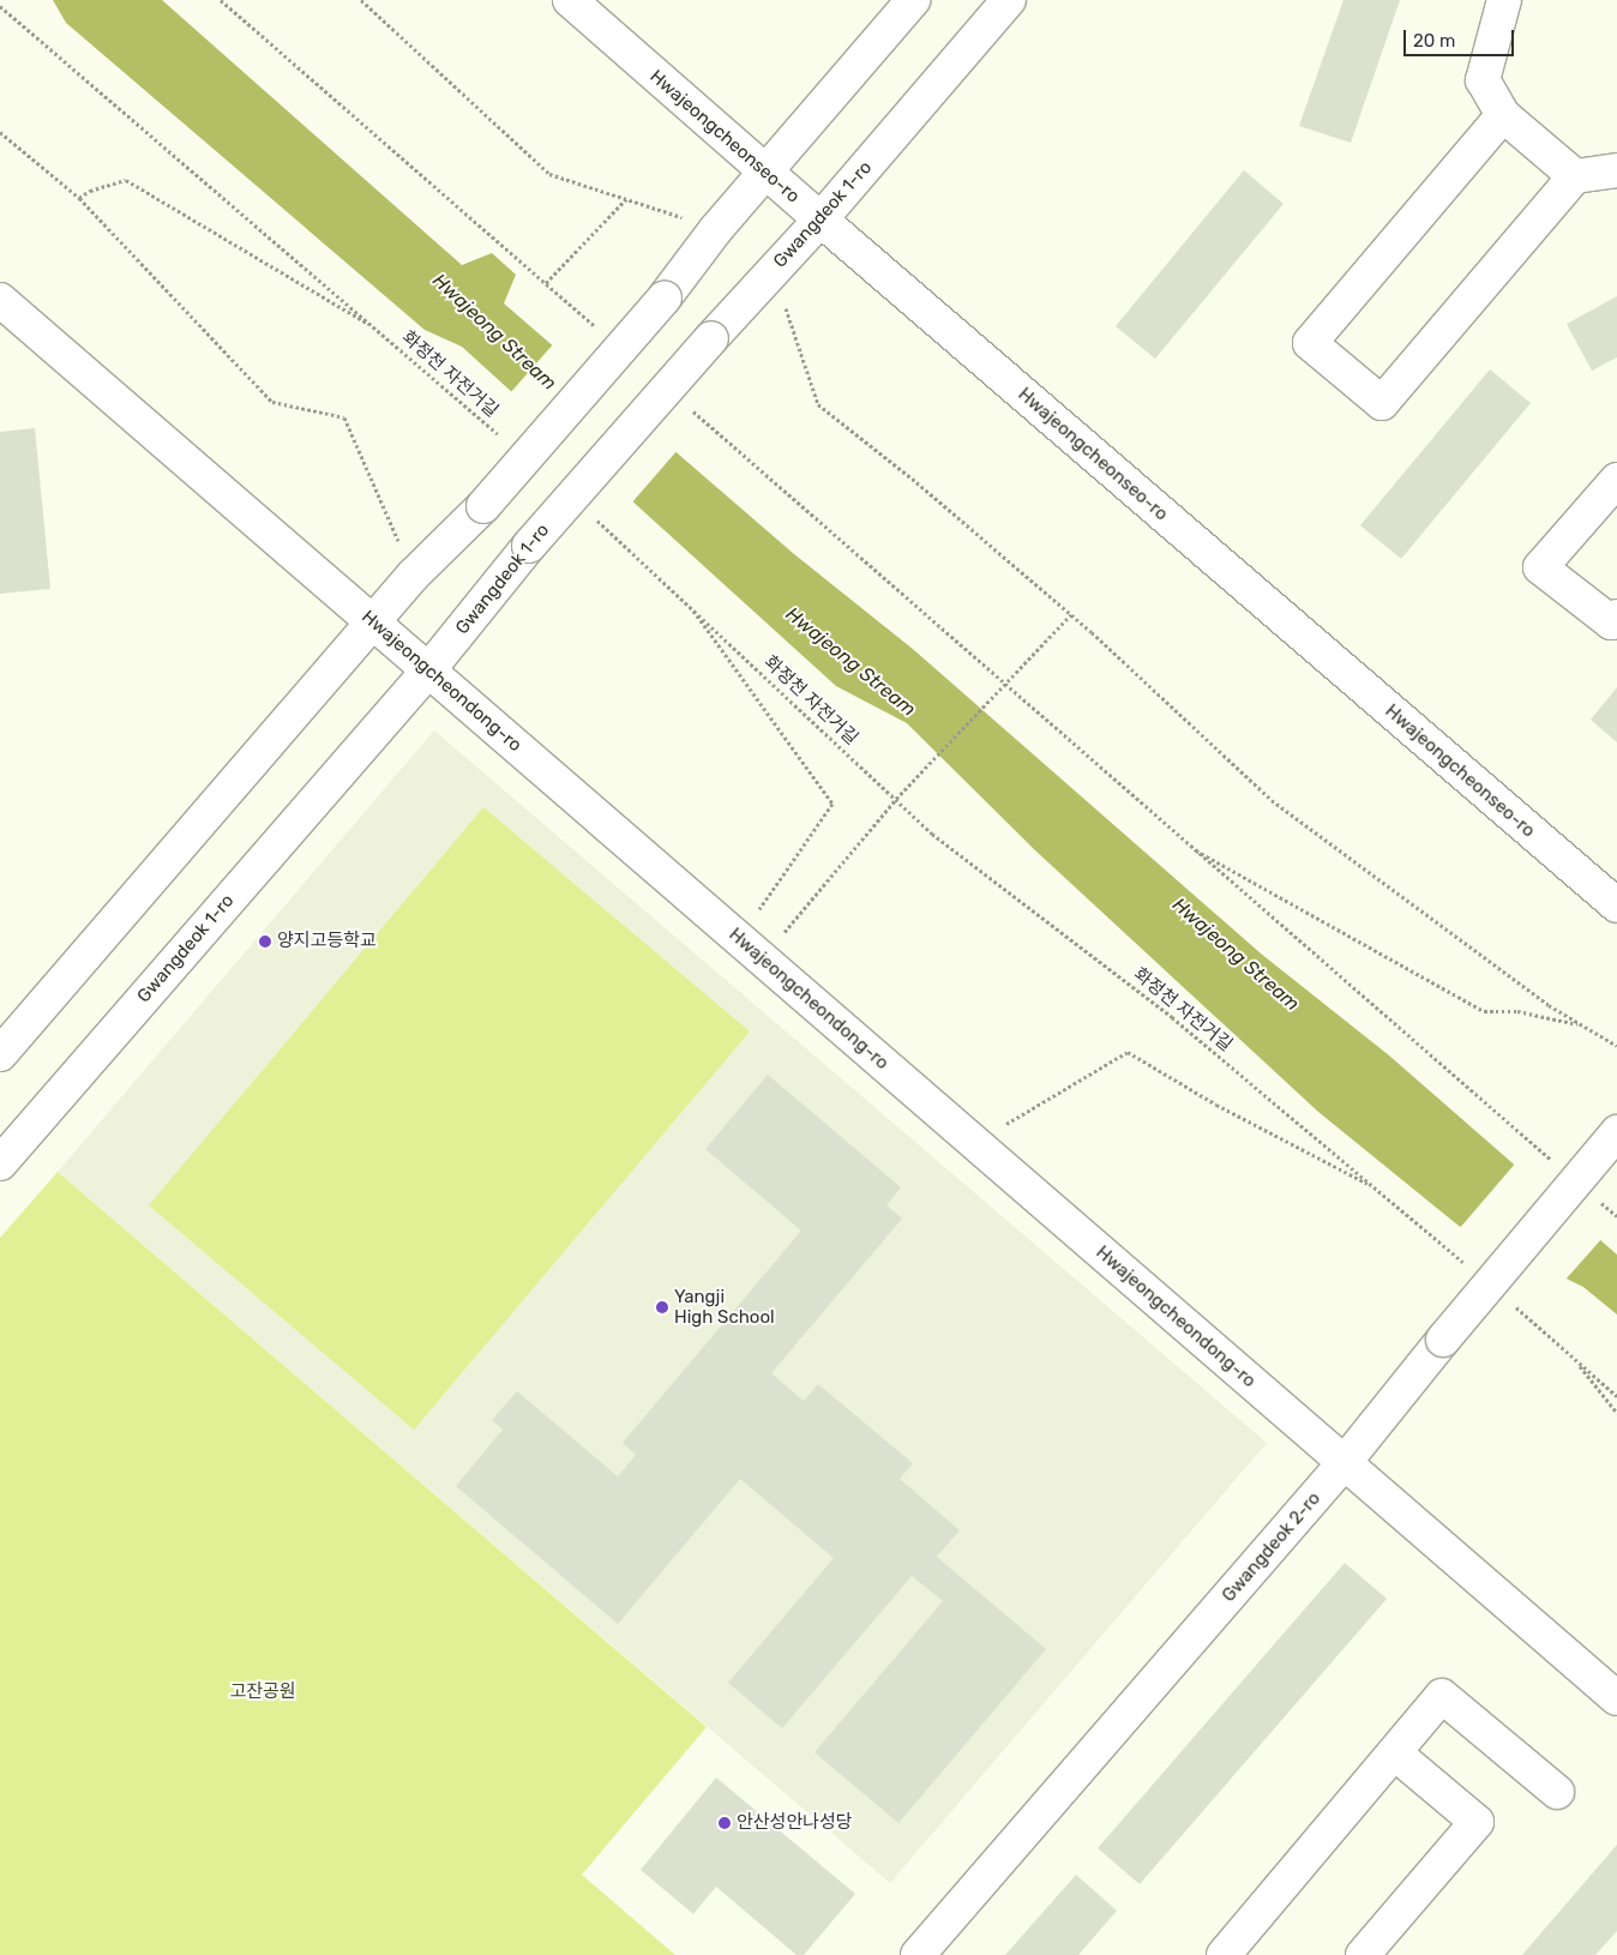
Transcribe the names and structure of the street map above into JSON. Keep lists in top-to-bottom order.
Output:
{
  "streets": {
    "street": [
      "Hwajeongcheonseo-ro",
      "Gwangdeok 1-ro",
      "Hwajeongcheondong-ro",
      "Gwangdeok 2-ro"
    ],
    "path": ["화정천 자전거길"]
  },
  "crossings": [
    ["Hwajeongcheonseo-ro", "Gwangdeok 1-ro"],
    ["Gwangdeok 1-ro", "Hwajeongcheondong-ro"],
    ["Hwajeongcheondong-ro", "Gwangdeok 2-ro"]
  ],
  "water": ["Hwajeong Stream"],
  "parks": ["고잔공원"],
  "places": ["양지고등학교", "Yangji High School", "안산성안나성당"],
  "scale_bar": "20 m"
}
